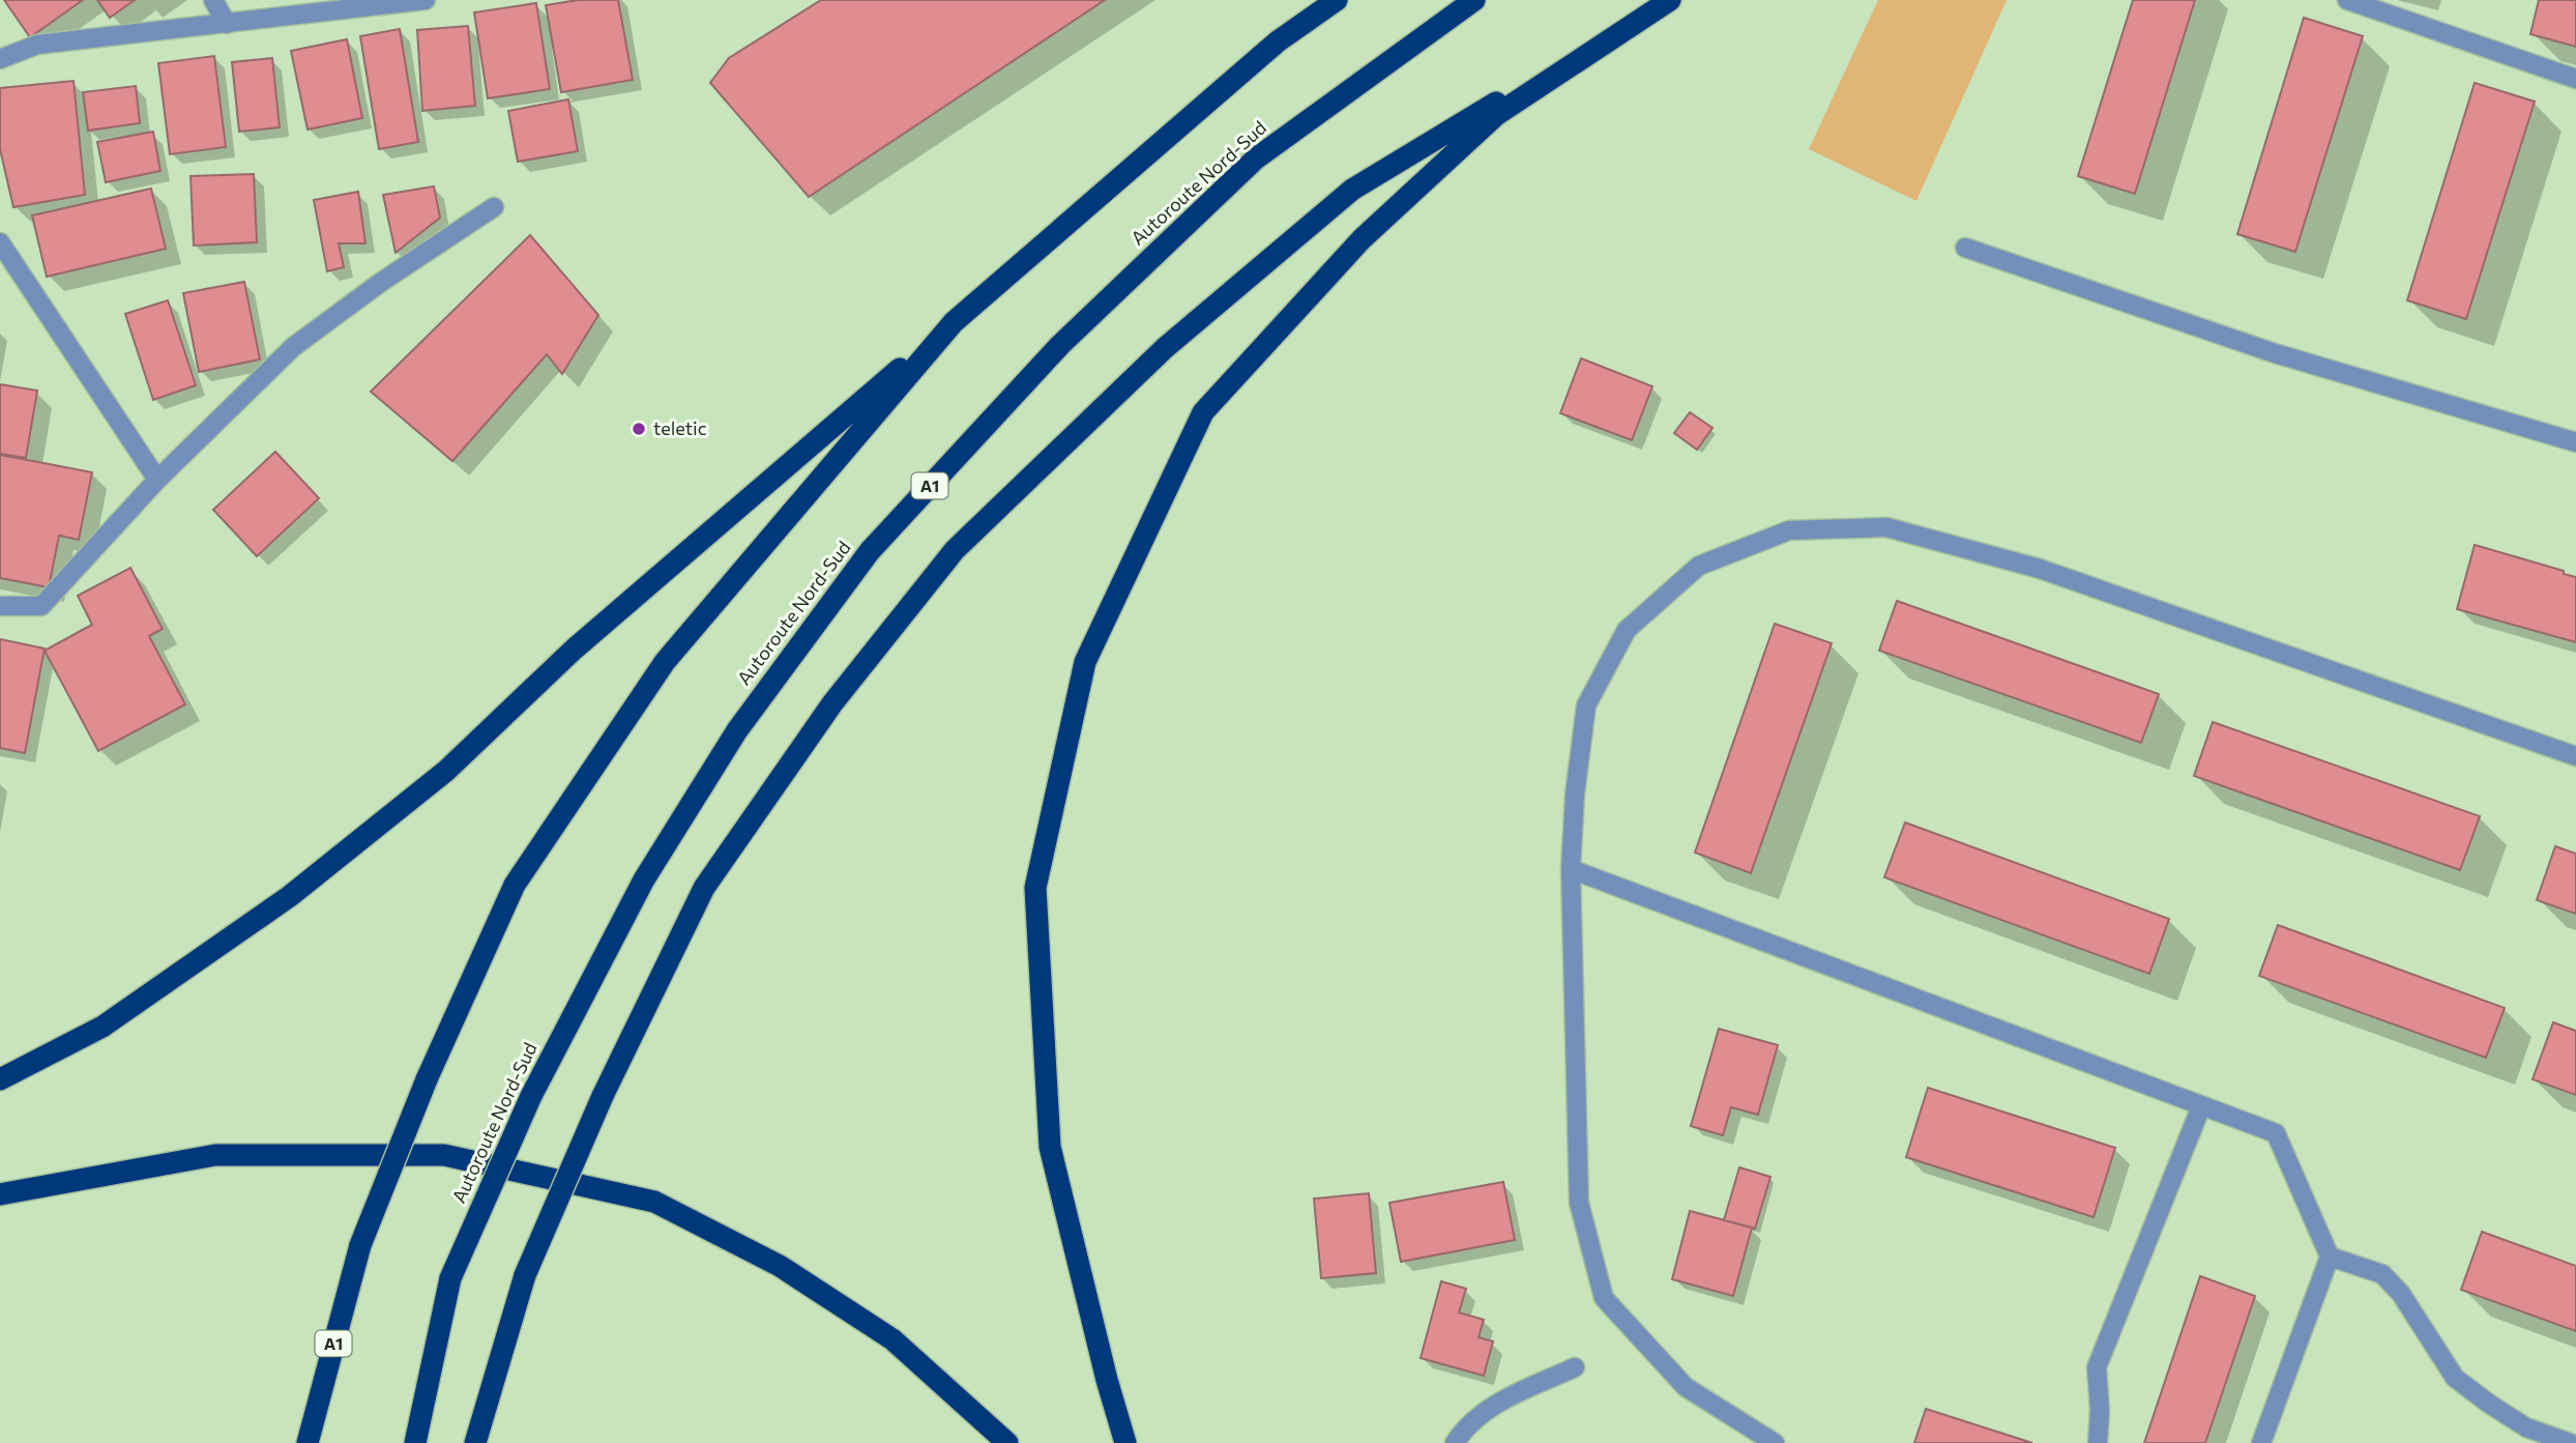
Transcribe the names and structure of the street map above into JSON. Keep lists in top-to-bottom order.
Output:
{
  "streets": {
    "highway": ["Autoroute Nord-Sud", "A1"]
  },
  "places": ["teletic"]
}
